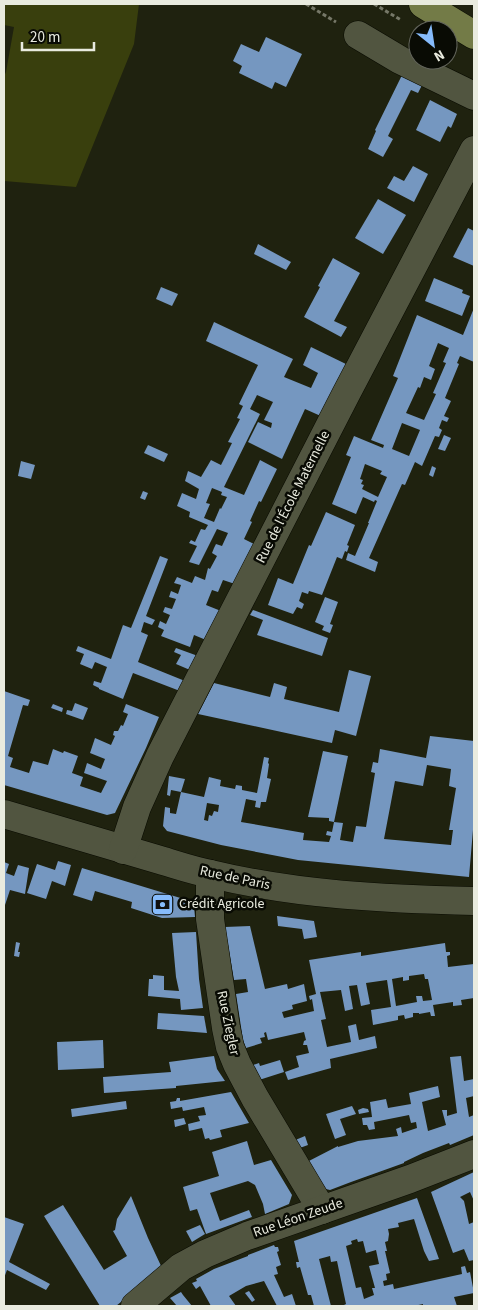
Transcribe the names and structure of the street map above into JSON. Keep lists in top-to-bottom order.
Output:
{
  "streets": {
    "street": [
      "Rue de l'École Maternelle",
      "Rue de Paris",
      "Rue Ziegler",
      "Rue Léon Zeude"
    ]
  },
  "crossings": [
    ["Rue de l'École Maternelle", "Rue de Paris"],
    ["Rue de Paris", "Rue Ziegler"],
    ["Rue Ziegler", "Rue Léon Zeude"]
  ],
  "places": {
    "bank": ["Crédit Agricole"]
  },
  "scale_bar": "20 m",
  "north": "bottom right"
}
